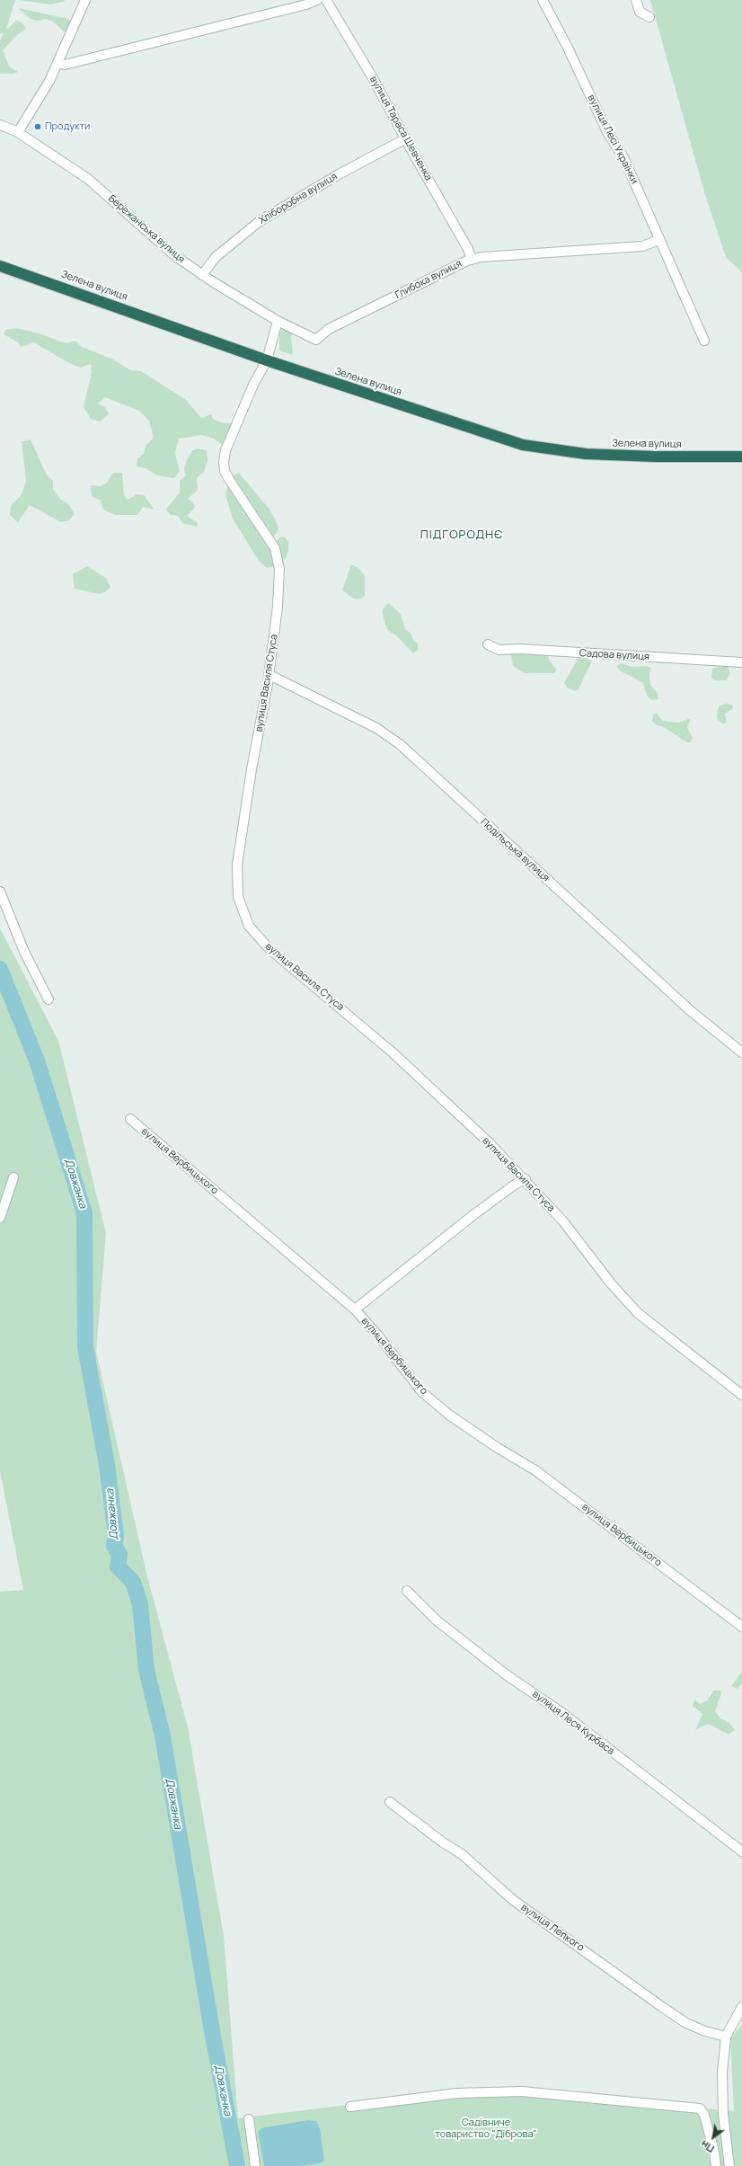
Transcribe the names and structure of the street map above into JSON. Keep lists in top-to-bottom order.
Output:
{
  "streets": {
    "highway": ["Зелена вулиця"],
    "street": [
      "вулиця Тараса Шевченка",
      "вулиця Лесі Українки",
      "Хліборобна вулиця",
      "Бережанська вулиця",
      "Глибока вулиця",
      "Садова вулиця",
      "вулиця Василя Стуса",
      "Подільська вулиця",
      "вулиця Вербицького",
      "вулиця Леся Курбаса",
      "вулиця Лепкого"
    ]
  },
  "crossings": [
    ["вулиця Тараса Шевченка", "Хліборобна вулиця"],
    ["вулиця Тараса Шевченка", "Глибока вулиця"],
    ["вулиця Лесі Українки", "Глибока вулиця"],
    ["Хліборобна вулиця", "Бережанська вулиця"],
    ["Бережанська вулиця", "Глибока вулиця"],
    ["Зелена вулиця", "вулиця Василя Стуса"],
    ["вулиця Василя Стуса", "Подільська вулиця"]
  ],
  "districts": ["ПІДГОРОДНЄ"],
  "water": ["Довжанка"],
  "parks": ["Садівниче товариство \"Діброва\""],
  "places": ["Продукти"],
  "north": "bottom left"
}
